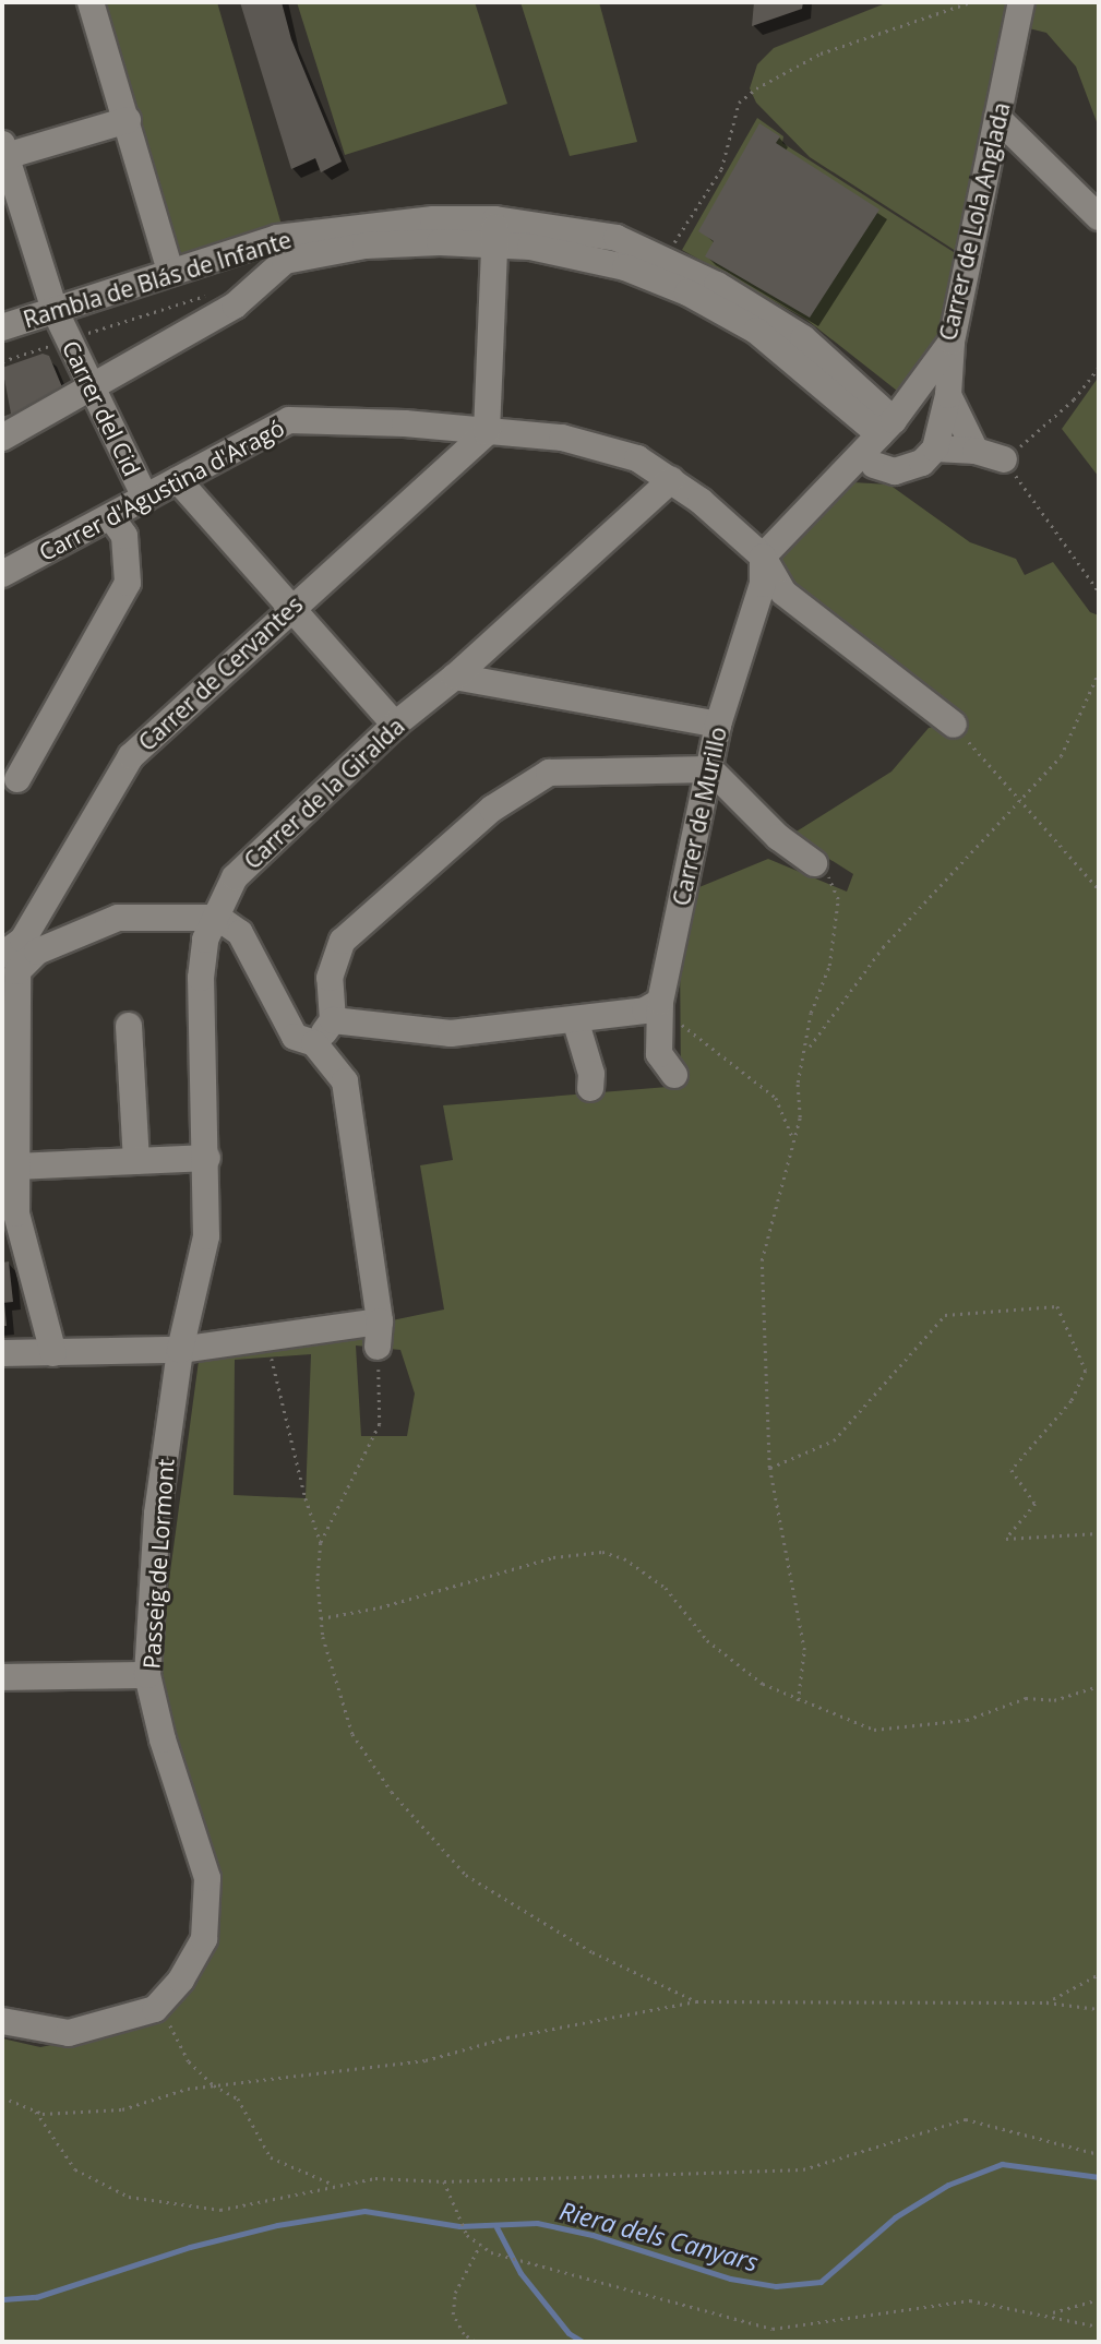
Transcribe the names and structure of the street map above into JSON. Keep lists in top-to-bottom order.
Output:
{
  "streets": {
    "street": [
      "Carrer de Lola Anglada",
      "Rambla de Blás de Infante",
      "Carrer del Cid",
      "Carrer d'Agustina d'Aragó",
      "Carrer de Cervantes",
      "Carrer de la Giralda",
      "Carrer de Murillo",
      "Passeig de Lormont"
    ]
  },
  "crossings": [
    ["Carrer de Lola Anglada", "Rambla de Blás de Infante"],
    ["Carrer de Lola Anglada", "Carrer d'Agustina d'Aragó"],
    ["Carrer de Lola Anglada", "Carrer de Murillo"],
    ["Rambla de Blás de Infante", "Carrer del Cid"],
    ["Carrer del Cid", "Carrer d'Agustina d'Aragó"],
    ["Carrer d'Agustina d'Aragó", "Carrer de Cervantes"],
    ["Carrer d'Agustina d'Aragó", "Carrer de la Giralda"],
    ["Carrer d'Agustina d'Aragó", "Carrer de Murillo"],
    ["Carrer de la Giralda", "Passeig de Lormont"]
  ],
  "water": ["Riera dels Canyars"]
}
